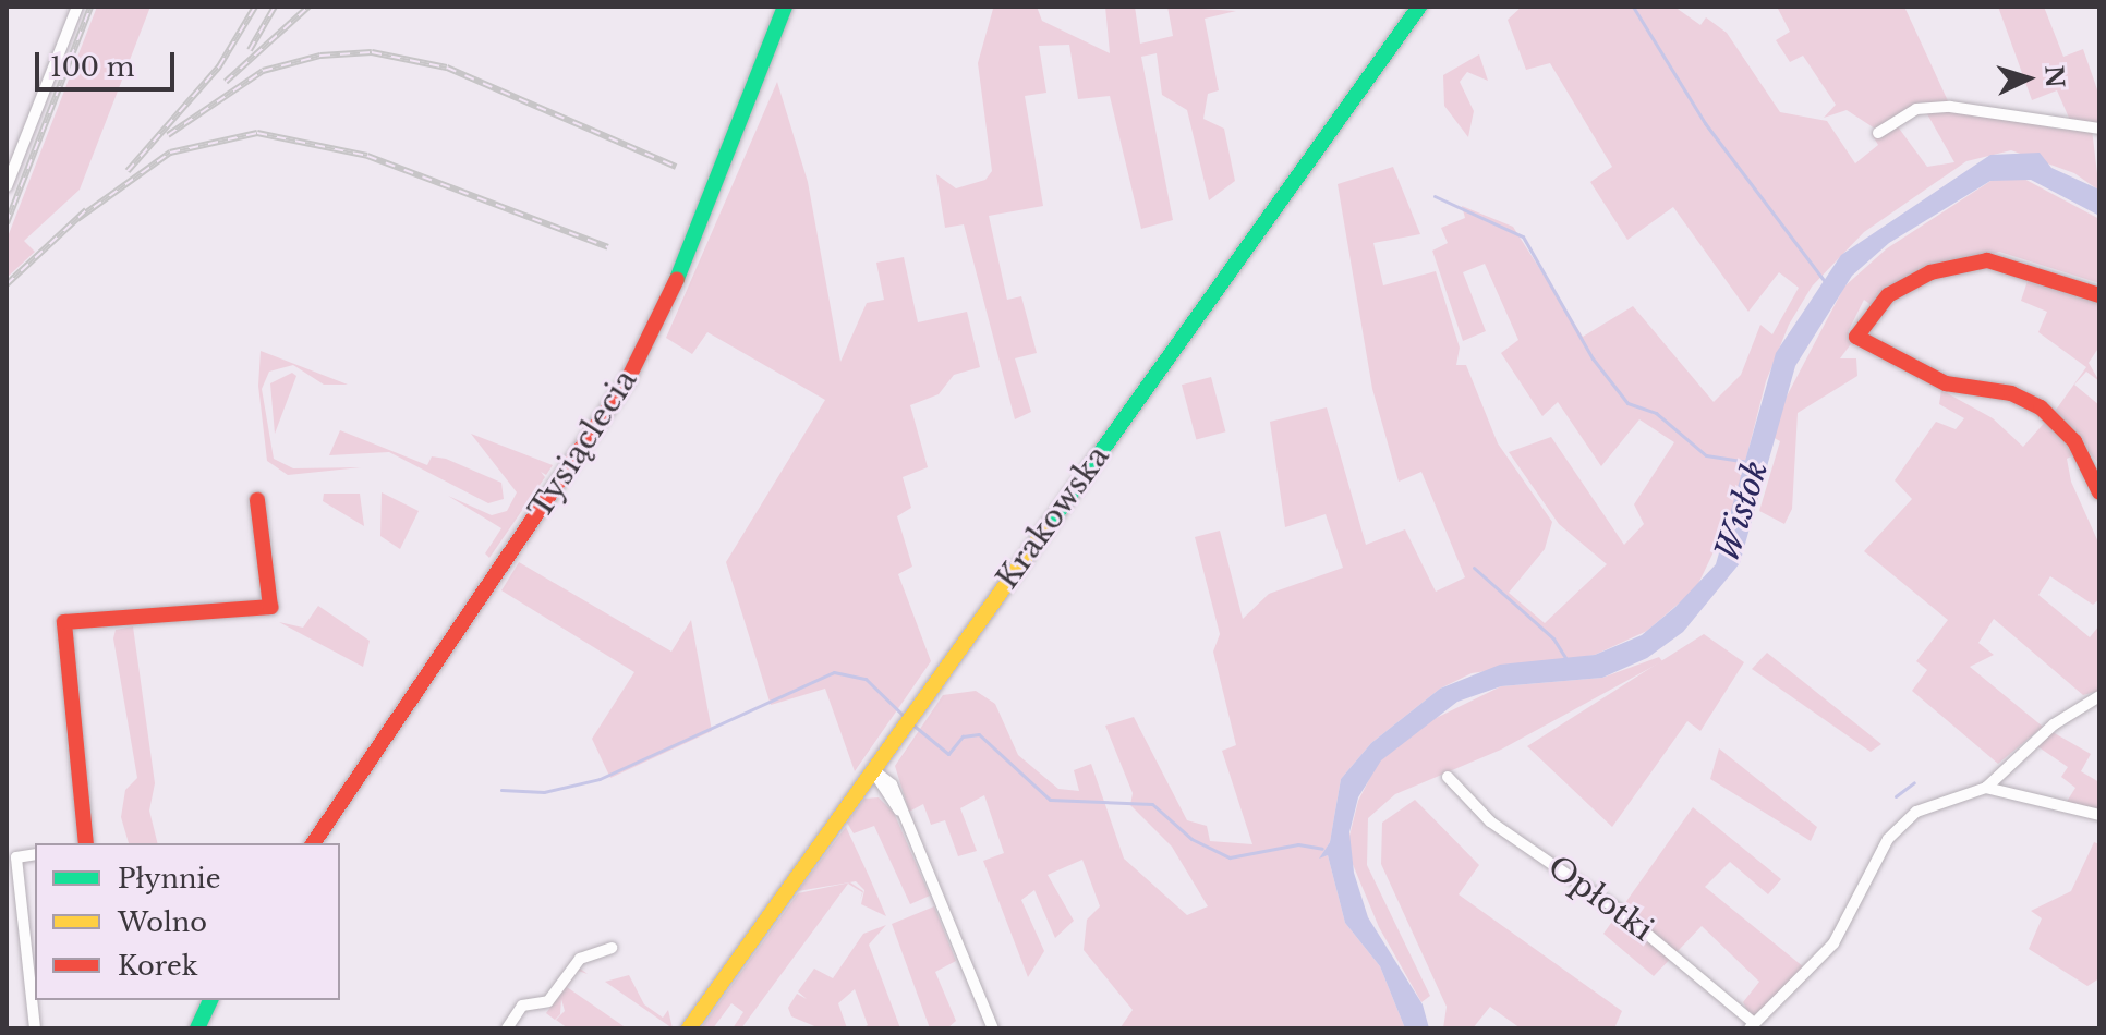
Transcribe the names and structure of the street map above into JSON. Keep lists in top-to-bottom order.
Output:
{
  "streets": {
    "street": ["Tysiąclecia", "Krakowska", "Opłotki"]
  },
  "water": ["Wisłok"],
  "legend": ["Płynnie", "Wolno", "Korek"],
  "scale_bar": "100 m",
  "north": "right"
}
